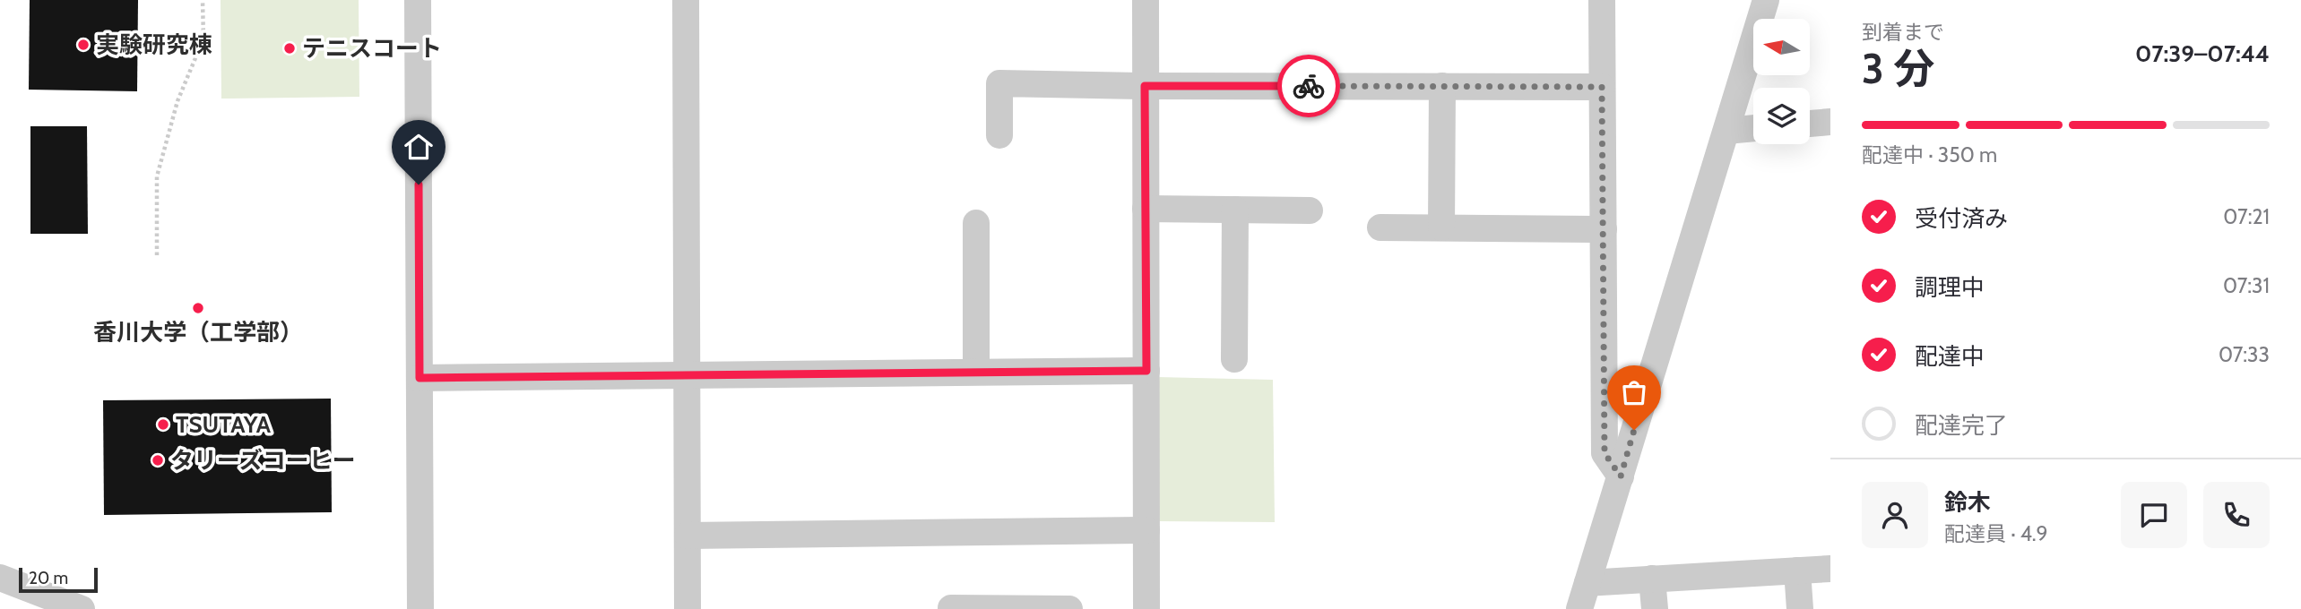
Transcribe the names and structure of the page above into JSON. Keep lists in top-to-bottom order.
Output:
{
  "places": [
    "実験研究棟",
    "テニスコート",
    "香川大学（工学部）",
    "TSUTAYA",
    "タリーズコーヒー"
  ],
  "scale_bar": "20 m",
  "north": "left",
  "page": {
    "heading": ["3 分", "到着まで", "07:39–07:44"],
    "panel": ["鈴木", "配達員 · 4.9"],
    "bar": "配達中 · 350 m",
    "list": [
      ["受付済み", "07:21"],
      ["調理中", "07:31"],
      ["配達中", "07:33"],
      "配達完了"
    ],
    "scale": "20 m"
  }
}
